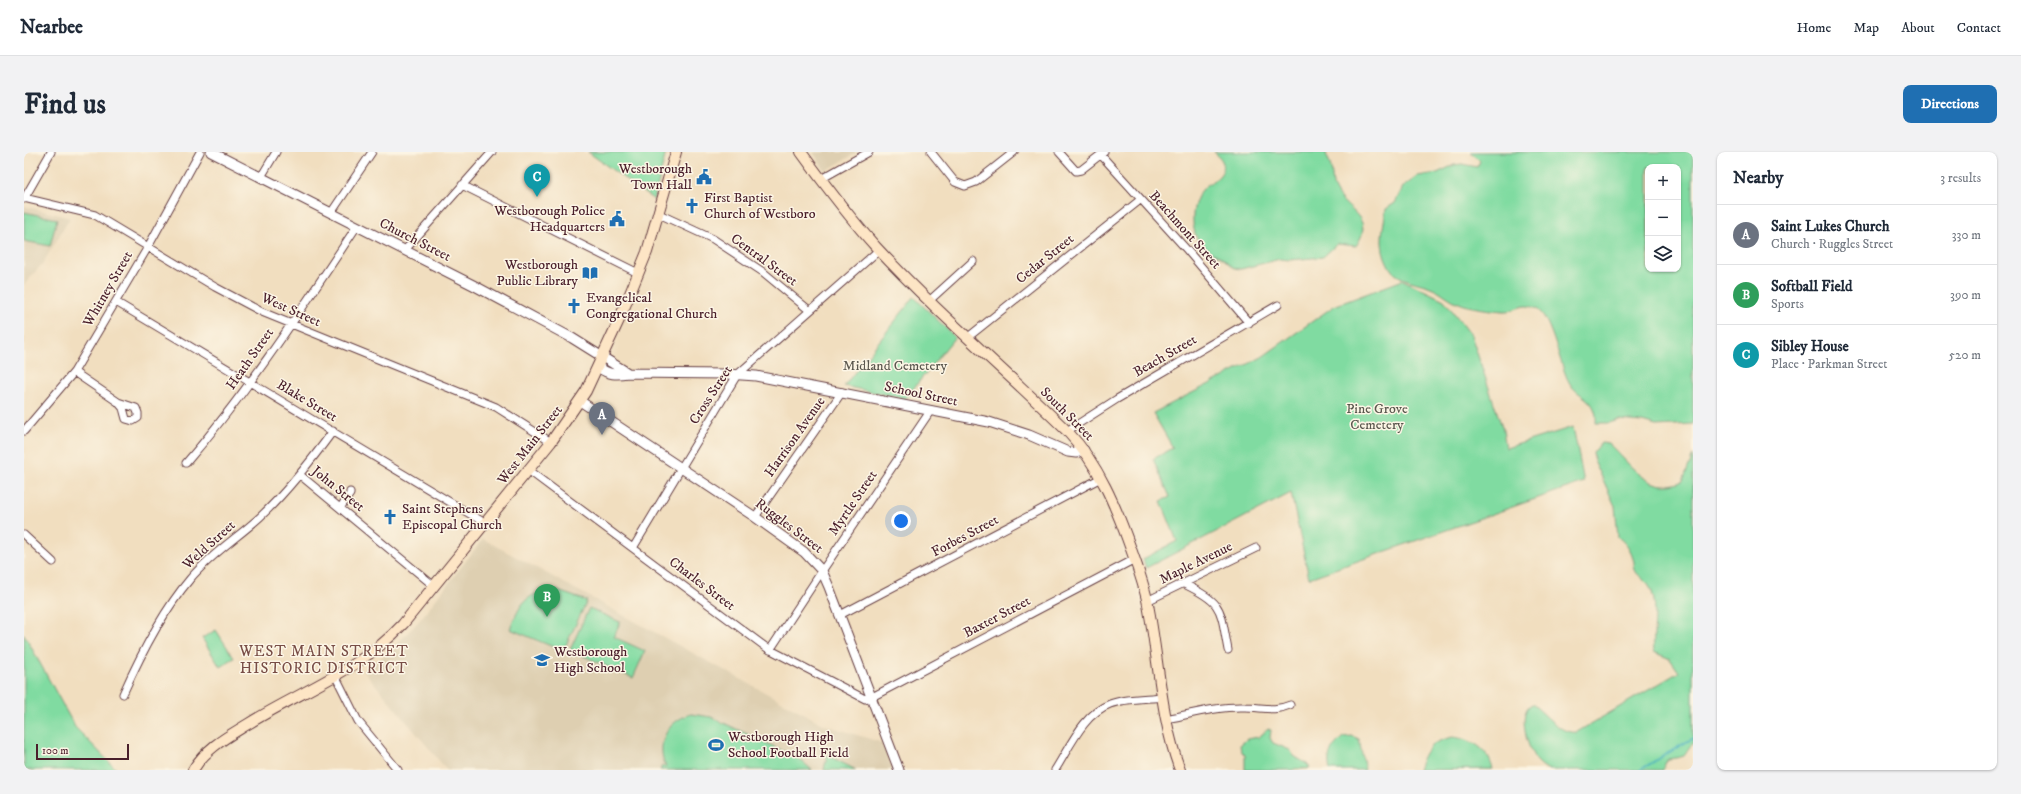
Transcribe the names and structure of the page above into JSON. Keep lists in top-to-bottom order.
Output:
{
  "streets": {
    "main road": ["South Street", "West Main Street"],
    "street": [
      "Beachmont Street",
      "Church Street",
      "Cedar Street",
      "Central Street",
      "Whitney Street",
      "West Street",
      "Beach Street",
      "Heath Street",
      "School Street",
      "Cross Street",
      "Blake Street",
      "Harrison Avenue",
      "John Street",
      "Myrtle Street",
      "Ruggles Street",
      "Forbes Street",
      "Weld Street",
      "Maple Avenue",
      "Charles Street",
      "Baxter Street"
    ]
  },
  "crossings": [
    ["Beachmont Street", "Cedar Street"],
    ["Beachmont Street", "Beach Street"],
    ["Church Street", "Heath Street"],
    ["Church Street", "West Main Street"],
    ["Cedar Street", "South Street"],
    ["Central Street", "Cross Street"],
    ["Central Street", "West Main Street"],
    ["Whitney Street", "West Street"],
    ["Whitney Street", "Blake Street"],
    ["West Street", "Heath Street"],
    ["West Street", "West Main Street"],
    ["Beach Street", "South Street"],
    ["Heath Street", "Blake Street"],
    ["School Street", "Cross Street"],
    ["School Street", "South Street"],
    ["School Street", "Harrison Avenue"],
    ["School Street", "West Main Street"],
    ["School Street", "Myrtle Street"],
    ["Cross Street", "South Street"],
    ["Cross Street", "Ruggles Street"],
    ["Cross Street", "Charles Street"],
    ["Blake Street", "West Main Street"],
    ["Blake Street", "Weld Street"],
    ["South Street", "Forbes Street"],
    ["South Street", "Maple Avenue"],
    ["South Street", "Baxter Street"],
    ["Harrison Avenue", "Ruggles Street"],
    ["West Main Street", "John Street"],
    ["West Main Street", "Ruggles Street"],
    ["West Main Street", "Charles Street"],
    ["John Street", "Weld Street"],
    ["Myrtle Street", "Ruggles Street"],
    ["Myrtle Street", "Charles Street"],
    ["Ruggles Street", "Forbes Street"],
    ["Ruggles Street", "Charles Street"],
    ["Ruggles Street", "Baxter Street"],
    ["Charles Street", "Baxter Street"]
  ],
  "districts": ["WEST MAIN STREET HISTORIC DISTRICT"],
  "parks": ["Midland Cemetery", "Pine Grove Cemetery"],
  "places": {
    "public building": ["Westborough Town Hall", "Westborough Police Headquarters"],
    "church": ["First Baptist Church of Westboro", "Evangelical Congregational Church", "Saint Stephens Episcopal Church"],
    "library": ["Westborough Public Library"],
    "school or university": ["Westborough High School"],
    "sports": ["Westborough High School Football Field"]
  },
  "scale_bar": "100 m",
  "page": {
    "header": "Nearbee",
    "nav": [
      "Home",
      "Map",
      "About",
      "Contact"
    ],
    "buttons": "Directions",
    "title": "Find us",
    "heading": ["Nearby", "3 results"],
    "map_buttons": ["+", "−"],
    "pins": ["C", "A", "B"],
    "list": [
      {
        "mark": "A",
        "name": "Saint Lukes Church",
        "note": "Church · Ruggles Street",
        "value": "330 m"
      },
      {
        "mark": "B",
        "name": "Softball Field",
        "note": "Sports",
        "value": "390 m"
      },
      {
        "mark": "C",
        "name": "Sibley House",
        "note": "Place · Parkman Street",
        "value": "520 m"
      }
    ],
    "scale": "100 m"
  }
}
